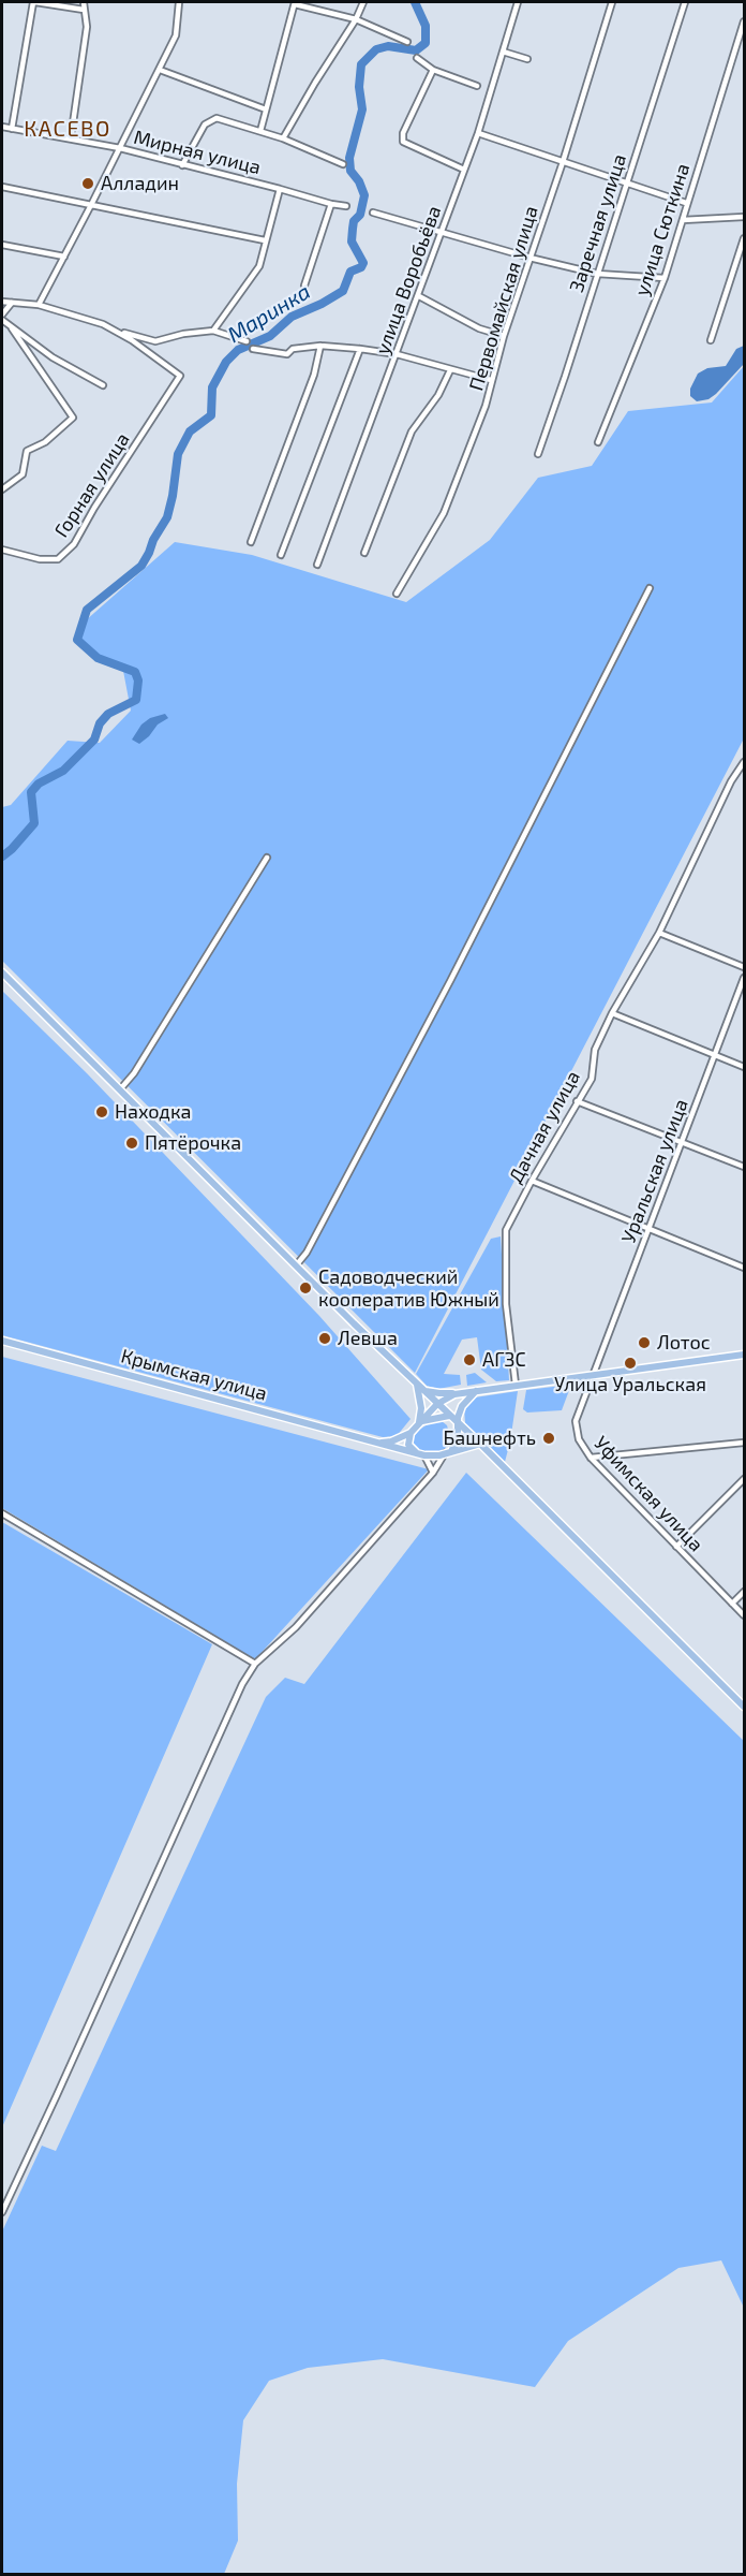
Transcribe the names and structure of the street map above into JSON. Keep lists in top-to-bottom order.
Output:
{
  "streets": {
    "main road": ["Крымская улица"],
    "street": [
      "Мирная улица",
      "Заречная улица",
      "улица Сюткина",
      "улица Воробьёва",
      "Первомайская улица",
      "Горная улица",
      "Дачная улица",
      "Уральская улица",
      "Уфимская улица"
    ]
  },
  "crossings": [
    ["Уральская улица", "Уфимская улица"]
  ],
  "districts": ["КАСЕВО"],
  "water": ["Маринка"],
  "places": [
    "Алладин",
    "Находка",
    "Пятёрочка",
    "Садоводческий кооператив Южный",
    "Левша",
    "Лотос",
    "АГЗС",
    "Улица Уральская",
    "Башнефть"
  ]
}
